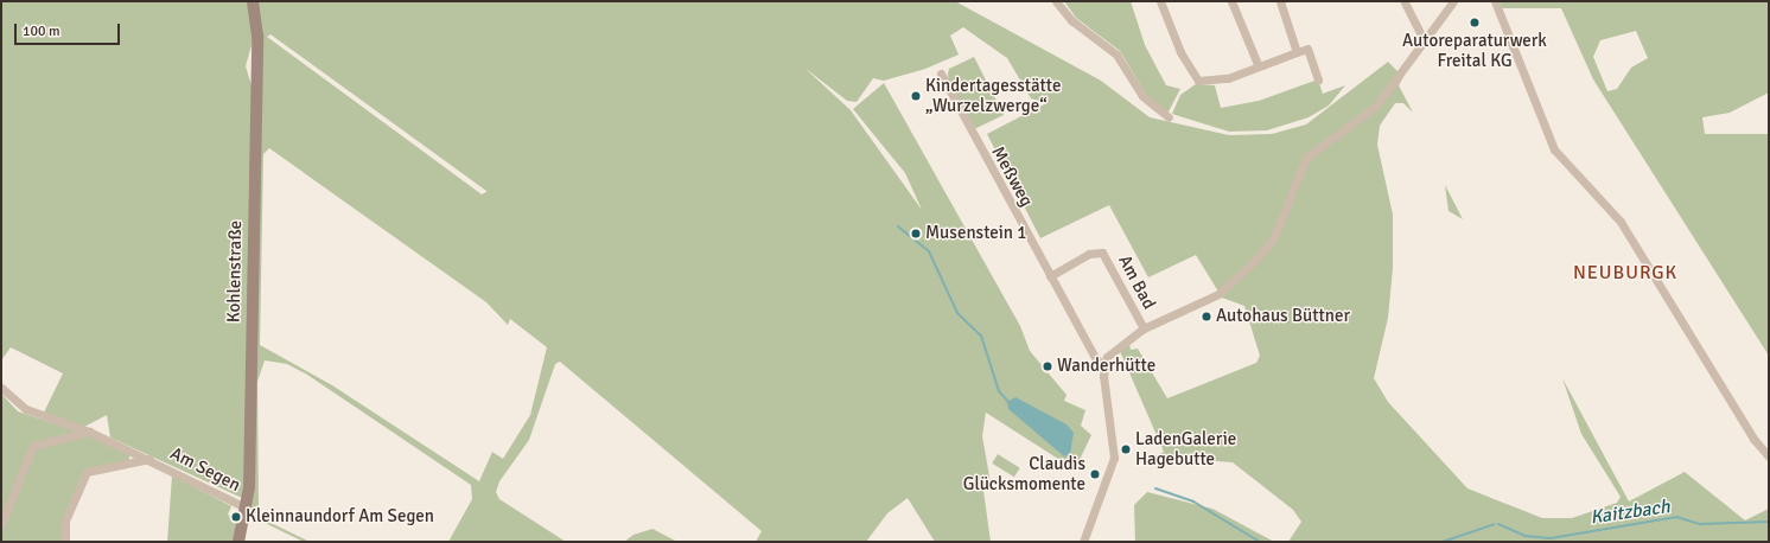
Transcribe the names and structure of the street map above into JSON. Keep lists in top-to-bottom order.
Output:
{
  "streets": {
    "street": [
      "Meßweg",
      "Kohlenstraße",
      "Am Bad",
      "Am Segen"
    ]
  },
  "crossings": [
    ["Meßweg", "Am Bad"],
    ["Kohlenstraße", "Am Segen"]
  ],
  "districts": ["NEUBURGK"],
  "water": ["Kaitzbach"],
  "places": [
    "Autoreparaturwerk Freital KG",
    "Kindertagesstätte „Wurzelzwerge“",
    "Musenstein 1",
    "Autohaus Büttner",
    "Wanderhütte",
    "LadenGalerie Hagebutte",
    "Claudis Glücksmomente",
    "Kleinnaundorf Am Segen"
  ],
  "scale_bar": "100 m"
}
